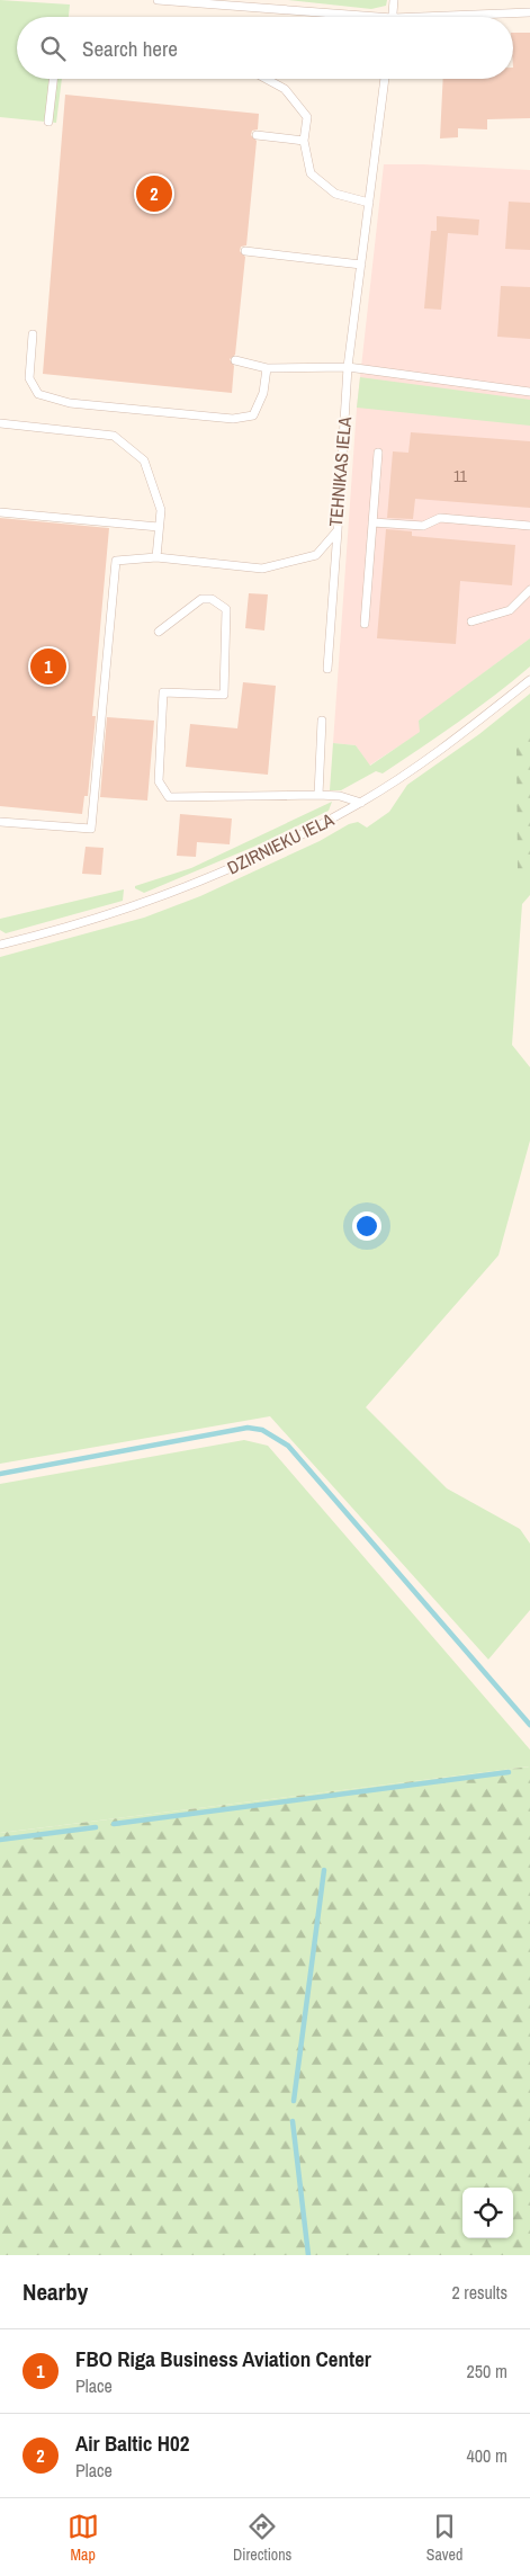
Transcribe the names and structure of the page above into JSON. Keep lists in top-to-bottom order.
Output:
{
  "streets": {
    "lane": ["TEHNIKAS IELA", "DZIRNIEKU IELA"]
  },
  "house_numbers": ["11"],
  "page": {
    "search": "Search here",
    "pins": ["2", "1"],
    "heading": ["Nearby", "2 results"],
    "list": [
      {
        "mark": "1",
        "name": "FBO Riga Business Aviation Center",
        "note": "Place",
        "value": "250 m"
      },
      {
        "mark": "2",
        "name": "Air Baltic H02",
        "note": "Place",
        "value": "400 m"
      }
    ],
    "nav": ["Map", "Directions", "Saved"]
  }
}
